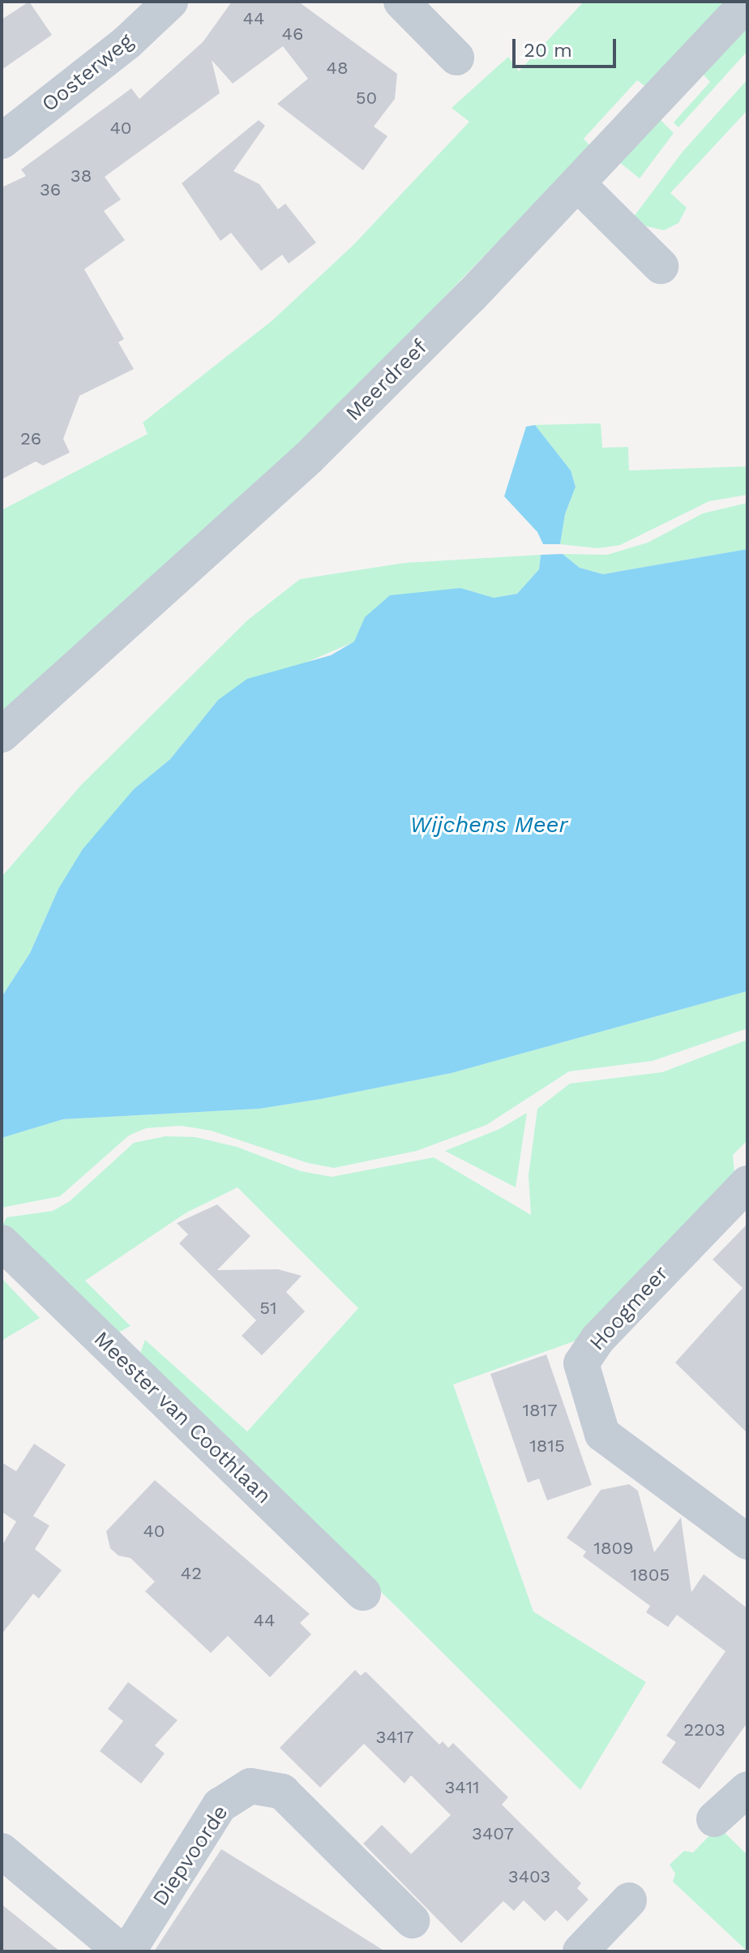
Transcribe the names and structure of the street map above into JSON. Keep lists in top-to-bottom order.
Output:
{
  "streets": {
    "street": [
      "Oosterweg",
      "Meerdreef",
      "Hoogmeer",
      "Meester van Coothlaan",
      "Diepvoorde"
    ]
  },
  "water": ["Wijchens Meer"],
  "house_numbers": [
    "44",
    "46",
    "48",
    "50",
    "40",
    "38",
    "36",
    "26",
    "51",
    "1817",
    "1815",
    "40",
    "1809",
    "42",
    "1805",
    "44",
    "2203",
    "3417",
    "3411",
    "3407",
    "3403"
  ],
  "scale_bar": "20 m"
}
